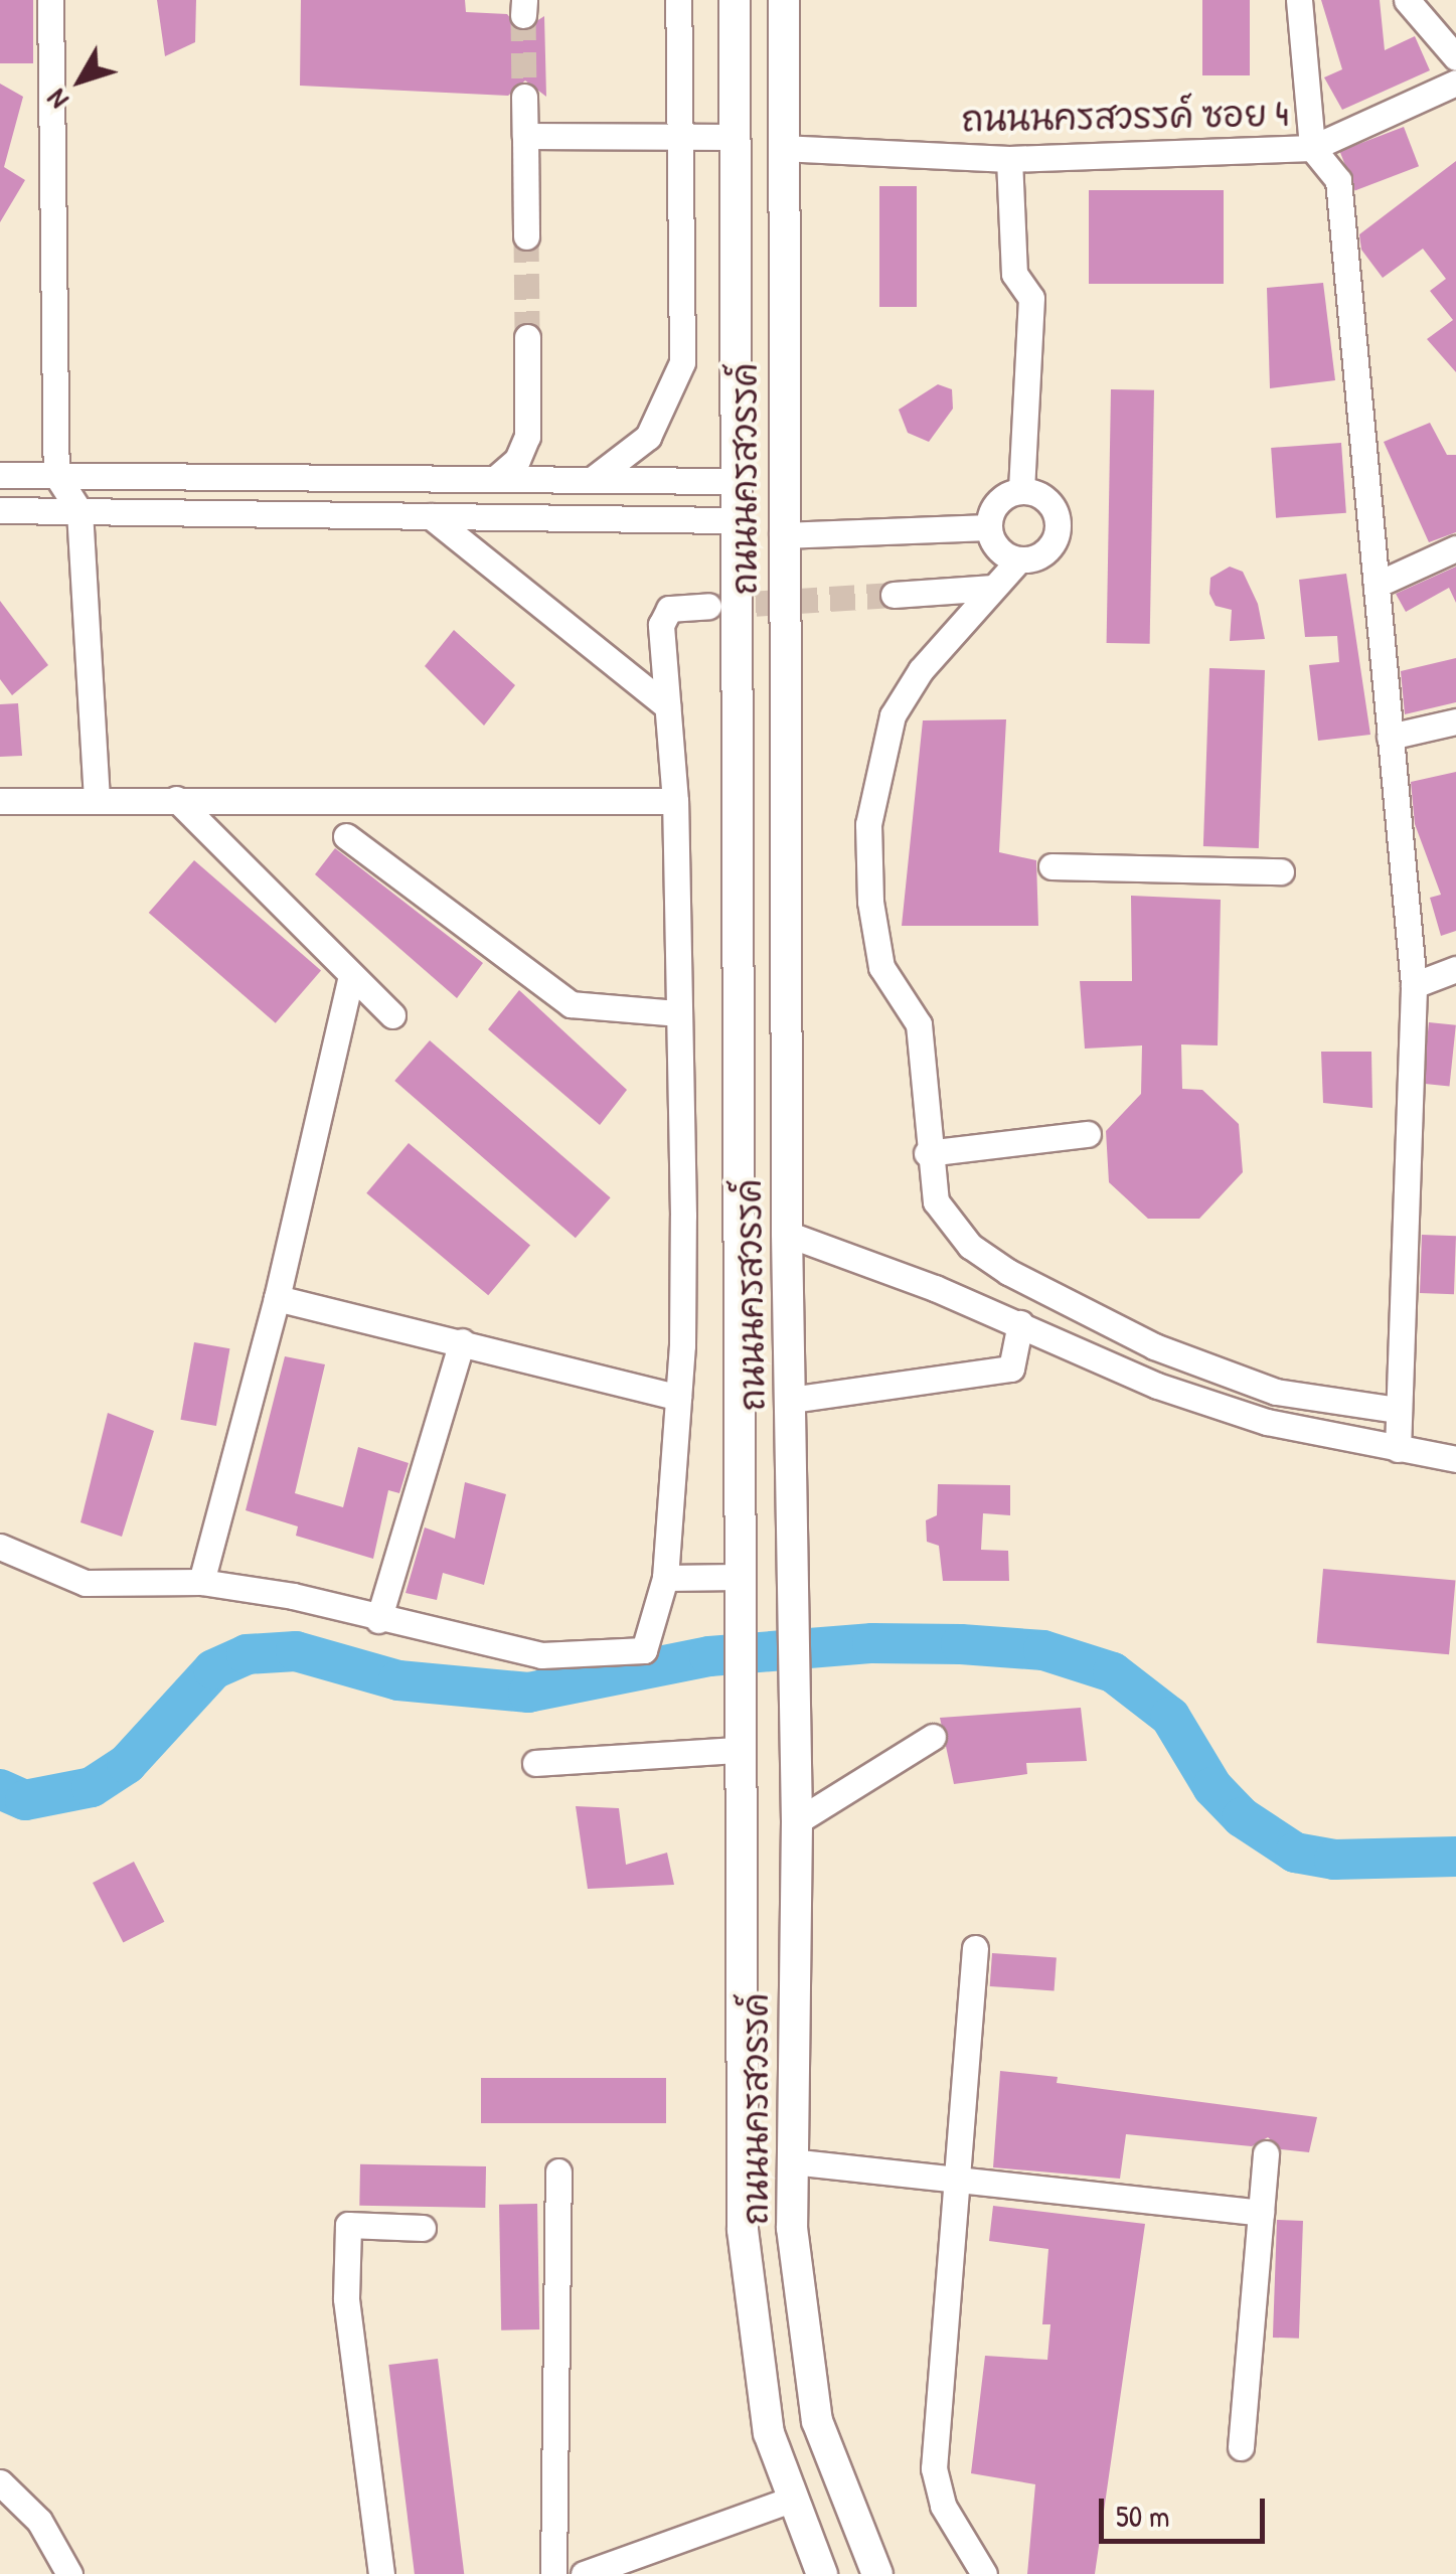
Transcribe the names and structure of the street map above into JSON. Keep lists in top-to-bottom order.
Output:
{
  "streets": {
    "main road": ["ถนนนครสวรรค์"],
    "street": ["ถนนนครสวรรค์ ซอย 4"]
  },
  "crossings": [
    ["ถนนนครสวรรค์ ซอย 4", "ถนนนครสวรรค์"]
  ],
  "scale_bar": "50 m",
  "north": "bottom left"
}
